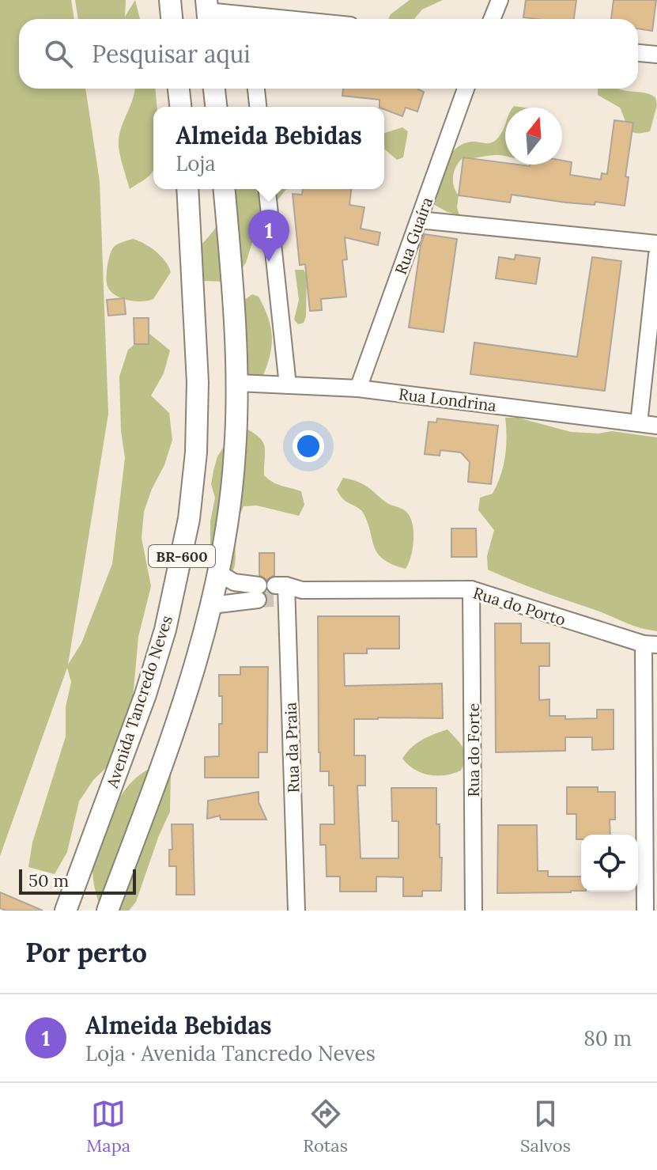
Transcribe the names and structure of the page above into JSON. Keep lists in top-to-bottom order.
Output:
{
  "streets": {
    "main road": ["BR-600", "Avenida Tancredo Neves"],
    "street": [
      "Rua Guaíra",
      "Rua Londrina",
      "Rua do Porto",
      "Rua da Praia",
      "Rua do Forte"
    ]
  },
  "crossings": [
    ["Rua Guaíra", "Rua Londrina"],
    ["Rua Londrina", "BR-600"],
    ["Rua do Porto", "Rua da Praia"],
    ["Rua do Porto", "Rua do Forte"]
  ],
  "scale_bar": "50 m",
  "north": "top",
  "page": {
    "search": "Pesquisar aqui",
    "popup": ["Almeida Bebidas", "Loja"],
    "pins": "1",
    "scale": "50 m",
    "heading": "Por perto",
    "list": [
      {
        "mark": "1",
        "name": "Almeida Bebidas",
        "note": "Loja · Avenida Tancredo Neves",
        "value": "80 m"
      }
    ],
    "nav": ["Mapa", "Rotas", "Salvos"]
  }
}
